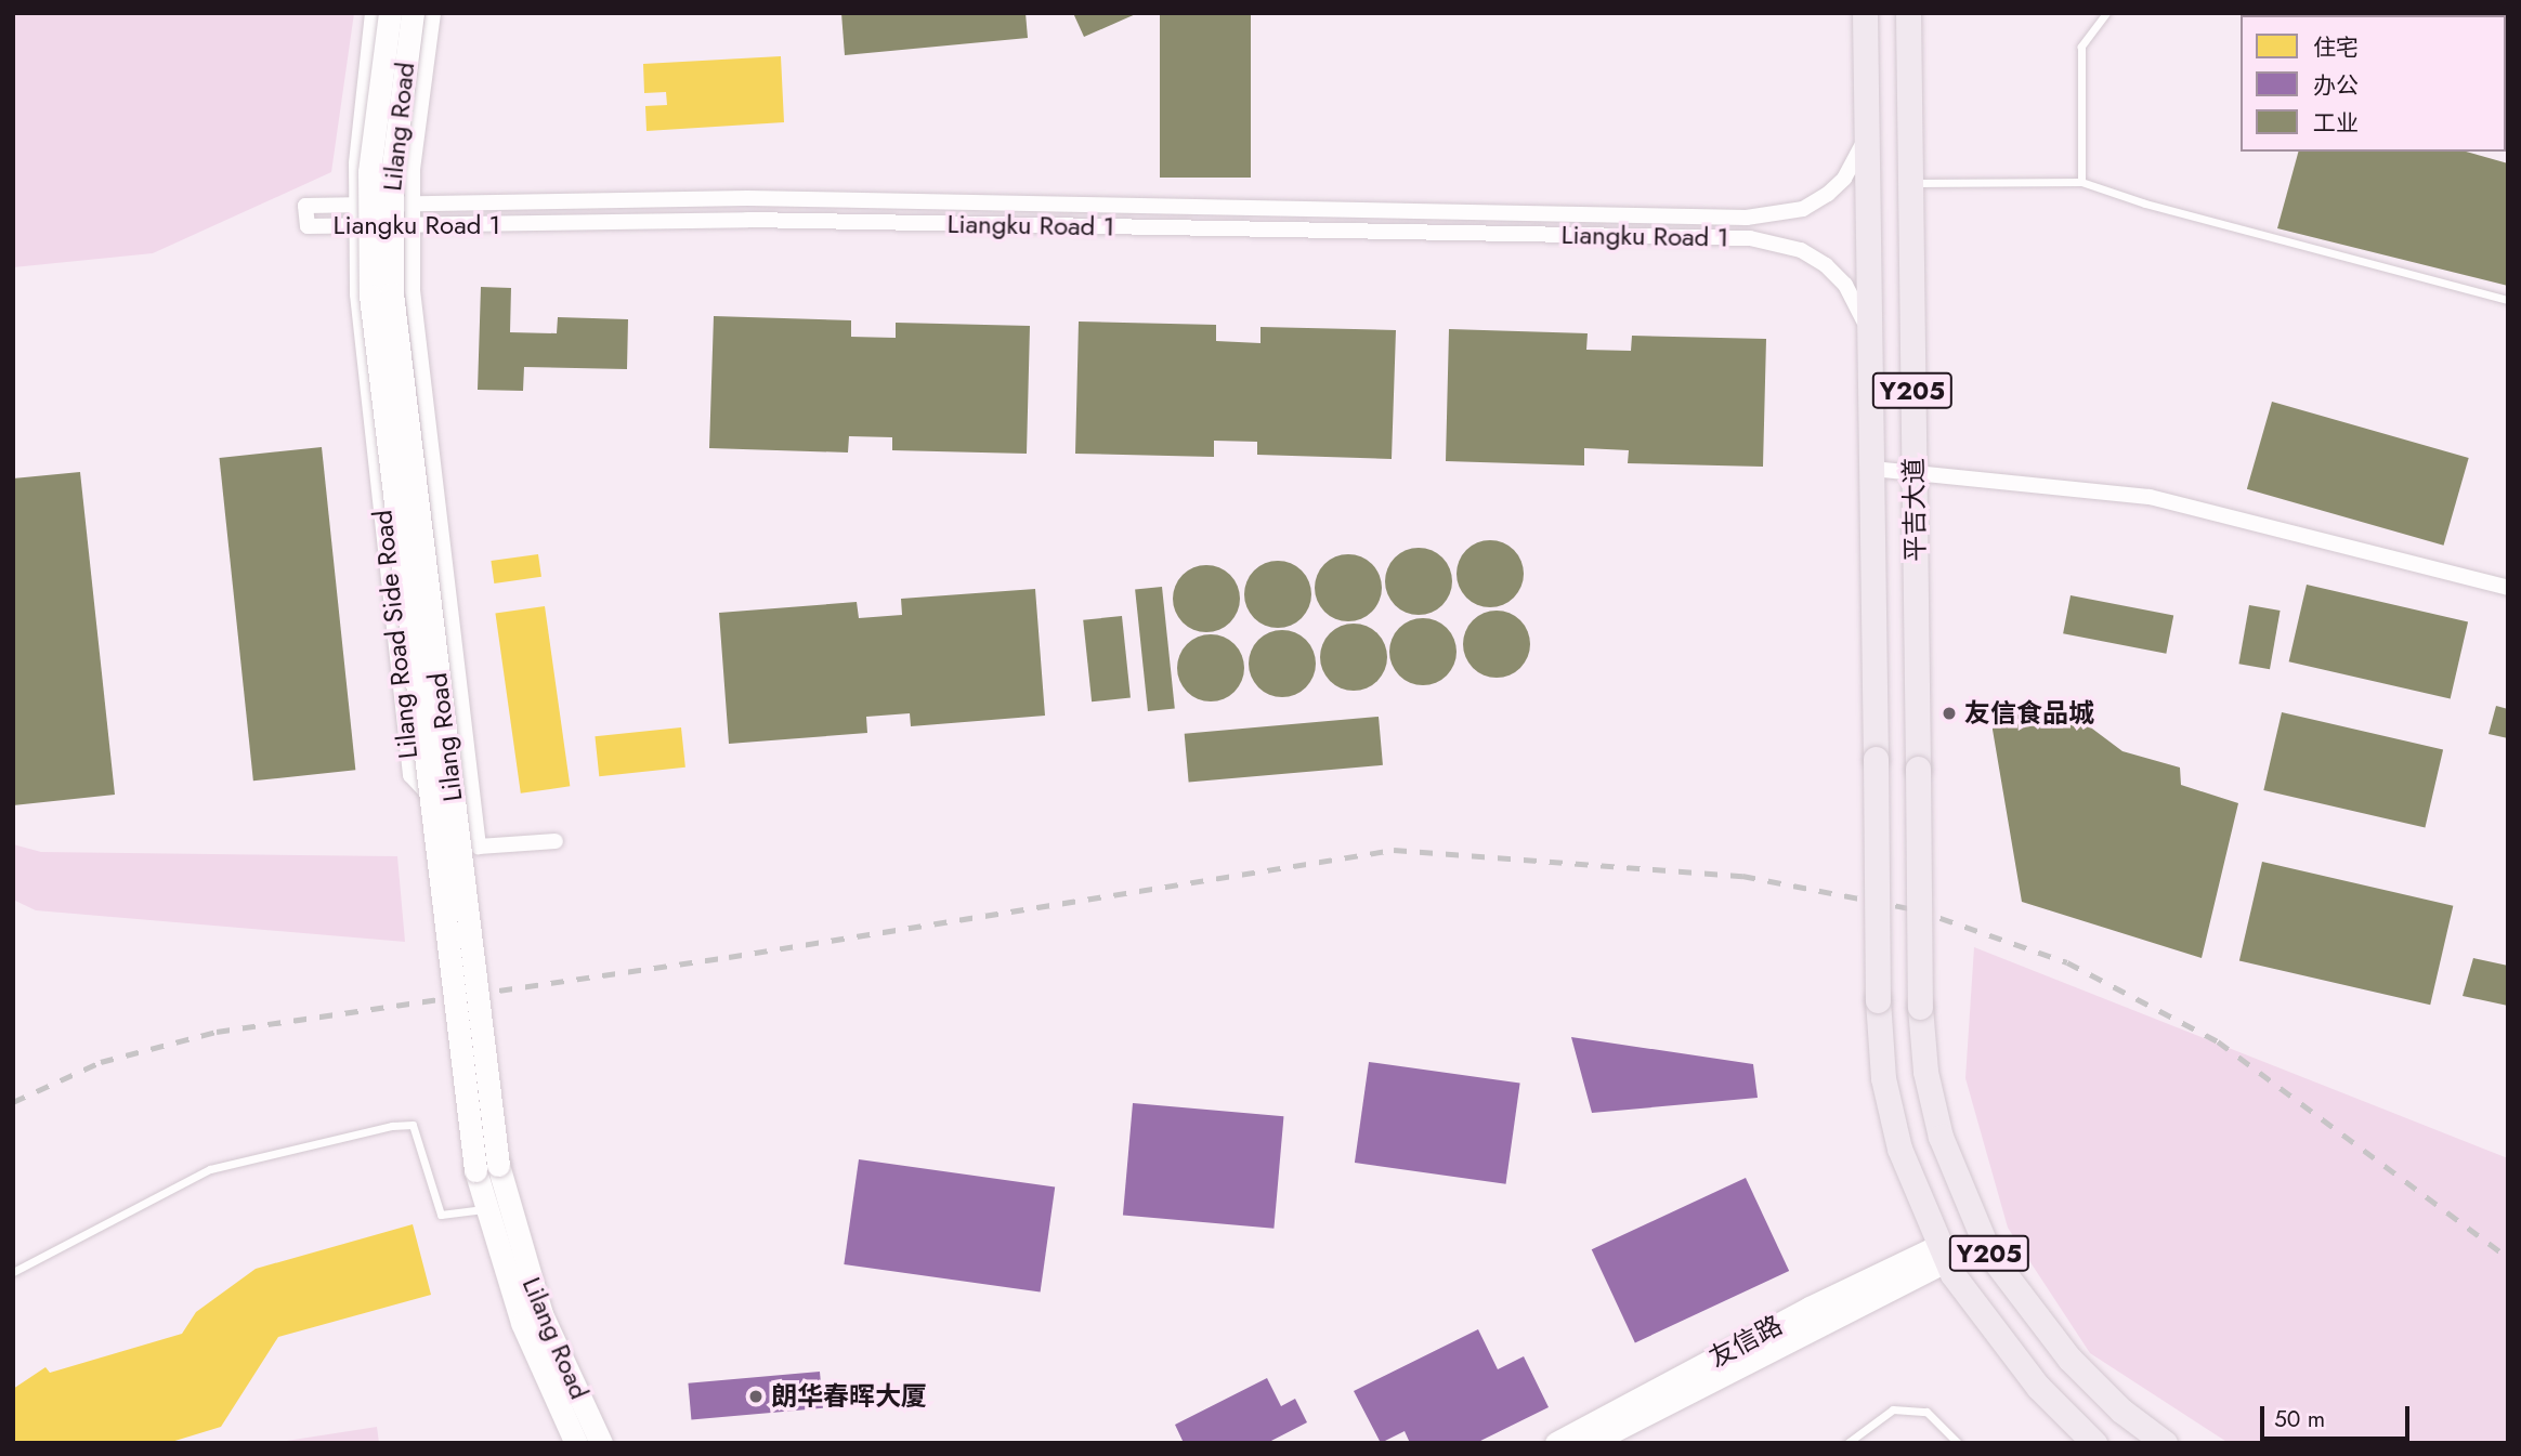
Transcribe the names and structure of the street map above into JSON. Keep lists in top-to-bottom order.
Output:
{
  "streets": {
    "main road": ["Y205", "平吉大道"],
    "street": [
      "Lilang Road",
      "Liangku Road 1",
      "Lilang Road Side Road",
      "友信路"
    ]
  },
  "crossings": [
    ["Liangku Road 1", "平吉大道"],
    ["Liangku Road 1", "Lilang Road Side Road"],
    ["Y205", "平吉大道"],
    ["Y205", "友信路"],
    ["平吉大道", "友信路"]
  ],
  "places": ["友信食品城", "朗华春晖大厦"],
  "legend": ["住宅", "办公", "工业"],
  "scale_bar": "50 m"
}
